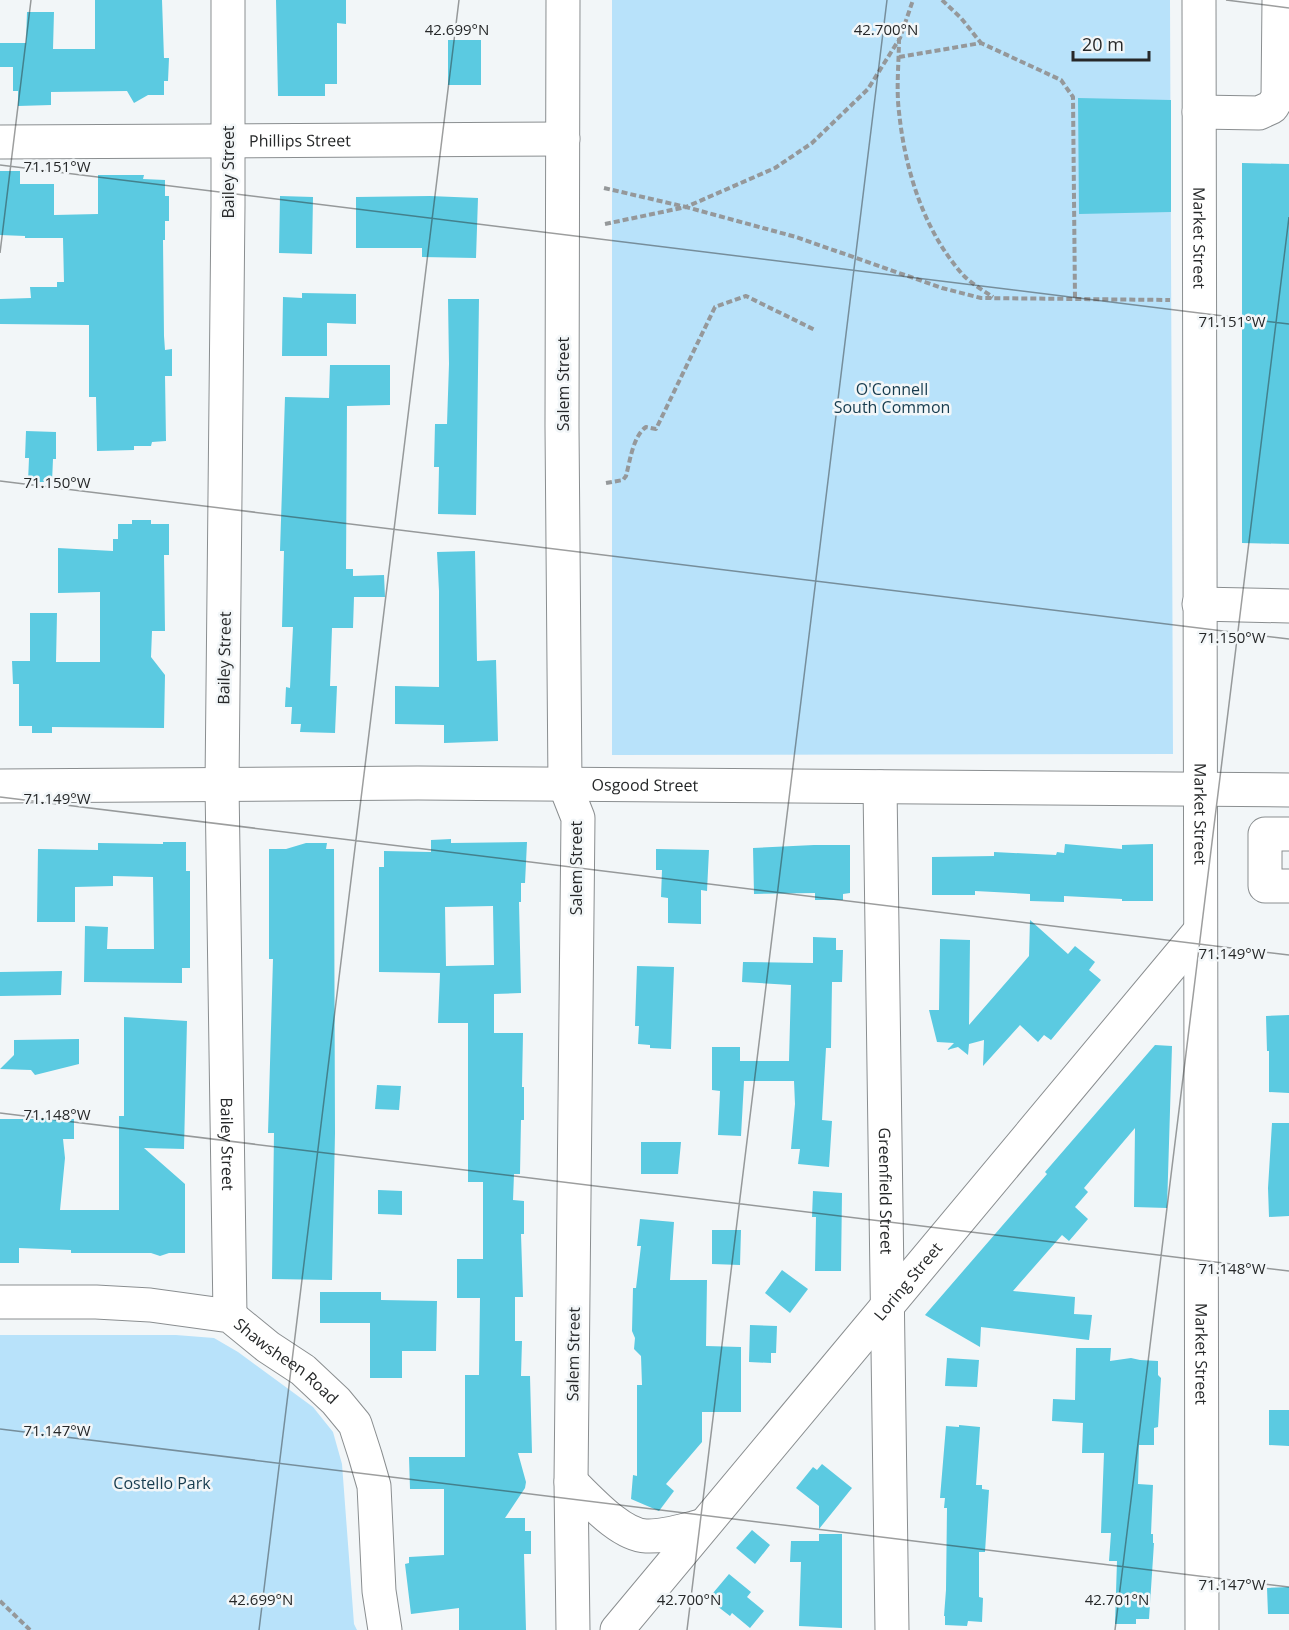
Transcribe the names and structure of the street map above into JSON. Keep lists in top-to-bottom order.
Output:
{
  "streets": {
    "street": [
      "Phillips Street",
      "Bailey Street",
      "Market Street",
      "Salem Street",
      "Osgood Street",
      "Greenfield Street",
      "Loring Street",
      "Shawsheen Road"
    ]
  },
  "crossings": [
    ["Phillips Street", "Bailey Street"],
    ["Phillips Street", "Salem Street"],
    ["Bailey Street", "Osgood Street"],
    ["Bailey Street", "Shawsheen Road"],
    ["Market Street", "Osgood Street"],
    ["Market Street", "Loring Street"],
    ["Salem Street", "Osgood Street"],
    ["Osgood Street", "Greenfield Street"],
    ["Greenfield Street", "Loring Street"]
  ],
  "parks": ["O'Connell South Common", "Costello Park"],
  "scale_bar": "20 m",
  "coordinates": [
    "42.699°N",
    "42.700°N",
    "71.151°W",
    "71.150°W",
    "71.149°W",
    "71.148°W",
    "71.147°W",
    "42.701°N"
  ]
}
